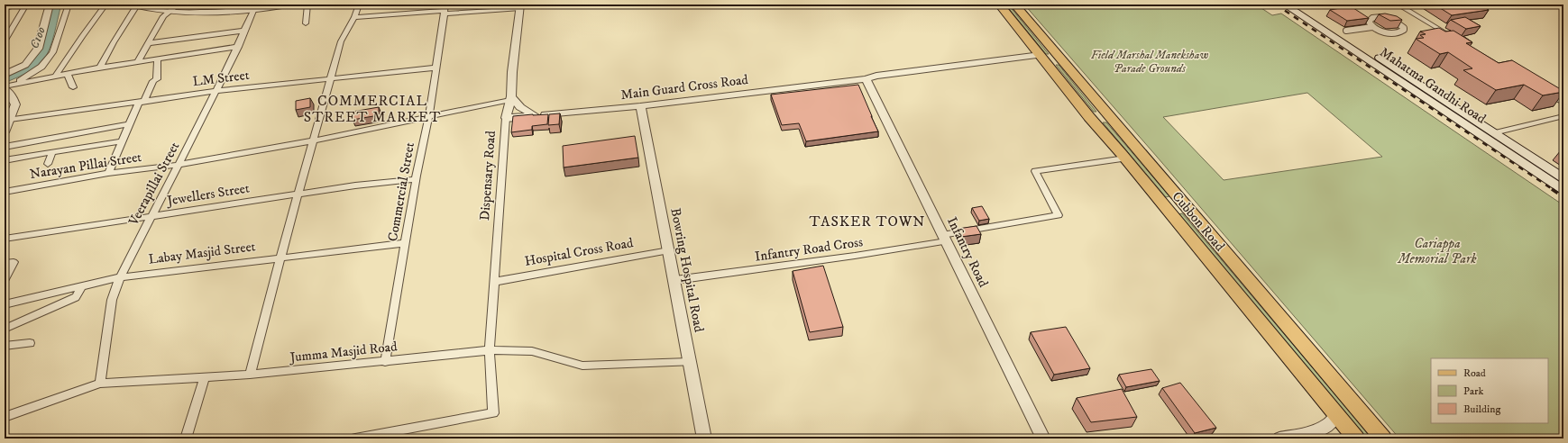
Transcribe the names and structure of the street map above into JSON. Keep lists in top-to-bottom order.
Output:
{
  "streets": {
    "main road": ["Mahatma Gandhi Road", "Cubbon Road"],
    "street": [
      "LM Street",
      "Main Guard Cross Road",
      "Narayan Pillai Street",
      "Dispensary Road",
      "Veerapillai Street",
      "Commercial Street",
      "Jewellers Street",
      "Infantry Road Cross",
      "Hospital Cross Road",
      "Infantry Road",
      "Labay Masjid Street",
      "Bowring Hospital Road",
      "Jumma Masjid Road"
    ]
  },
  "crossings": [
    ["LM Street", "Veerapillai Street"],
    ["LM Street", "Commercial Street"],
    ["Main Guard Cross Road", "Dispensary Road"],
    ["Main Guard Cross Road", "Cubbon Road"],
    ["Main Guard Cross Road", "Infantry Road"],
    ["Main Guard Cross Road", "Bowring Hospital Road"],
    ["Narayan Pillai Street", "Dispensary Road"],
    ["Narayan Pillai Street", "Veerapillai Street"],
    ["Narayan Pillai Street", "Commercial Street"],
    ["Dispensary Road", "Hospital Cross Road"],
    ["Dispensary Road", "Jumma Masjid Road"],
    ["Veerapillai Street", "Jewellers Street"],
    ["Veerapillai Street", "Labay Masjid Street"],
    ["Veerapillai Street", "Jumma Masjid Road"],
    ["Commercial Street", "Jewellers Street"],
    ["Commercial Street", "Labay Masjid Street"],
    ["Commercial Street", "Jumma Masjid Road"],
    ["Cubbon Road", "Infantry Road Cross"],
    ["Infantry Road Cross", "Infantry Road"],
    ["Infantry Road Cross", "Bowring Hospital Road"],
    ["Hospital Cross Road", "Bowring Hospital Road"],
    ["Bowring Hospital Road", "Jumma Masjid Road"]
  ],
  "districts": ["COMMERCIAL STREET MARKET", "TASKER TOWN"],
  "water": ["C100"],
  "parks": ["Field Marshal Manekshaw Parade Grounds", "Cariappa Memorial Park"],
  "legend": ["Road", "Park", "Building"]
}
